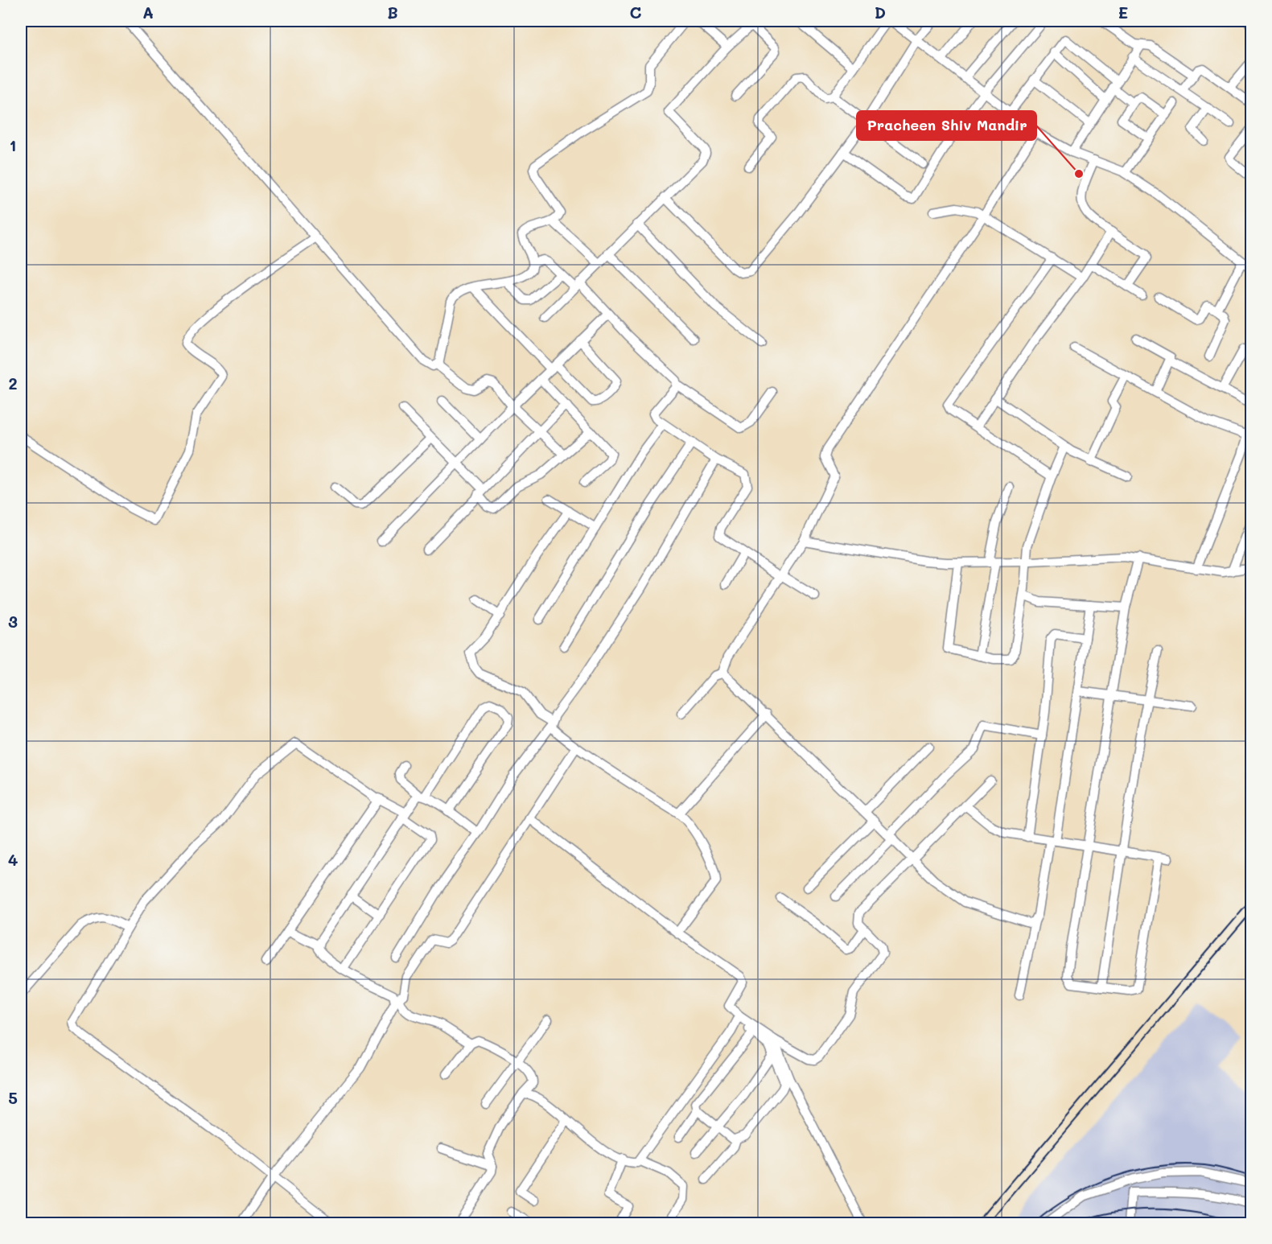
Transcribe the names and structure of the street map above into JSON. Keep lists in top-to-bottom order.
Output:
{
  "places": ["Pracheen Shiv Mandir"],
  "grid": {
    "columns": [
      "A",
      "B",
      "C",
      "D",
      "E"
    ],
    "rows": [
      "1",
      "2",
      "3",
      "4",
      "5"
    ]
  }
}
